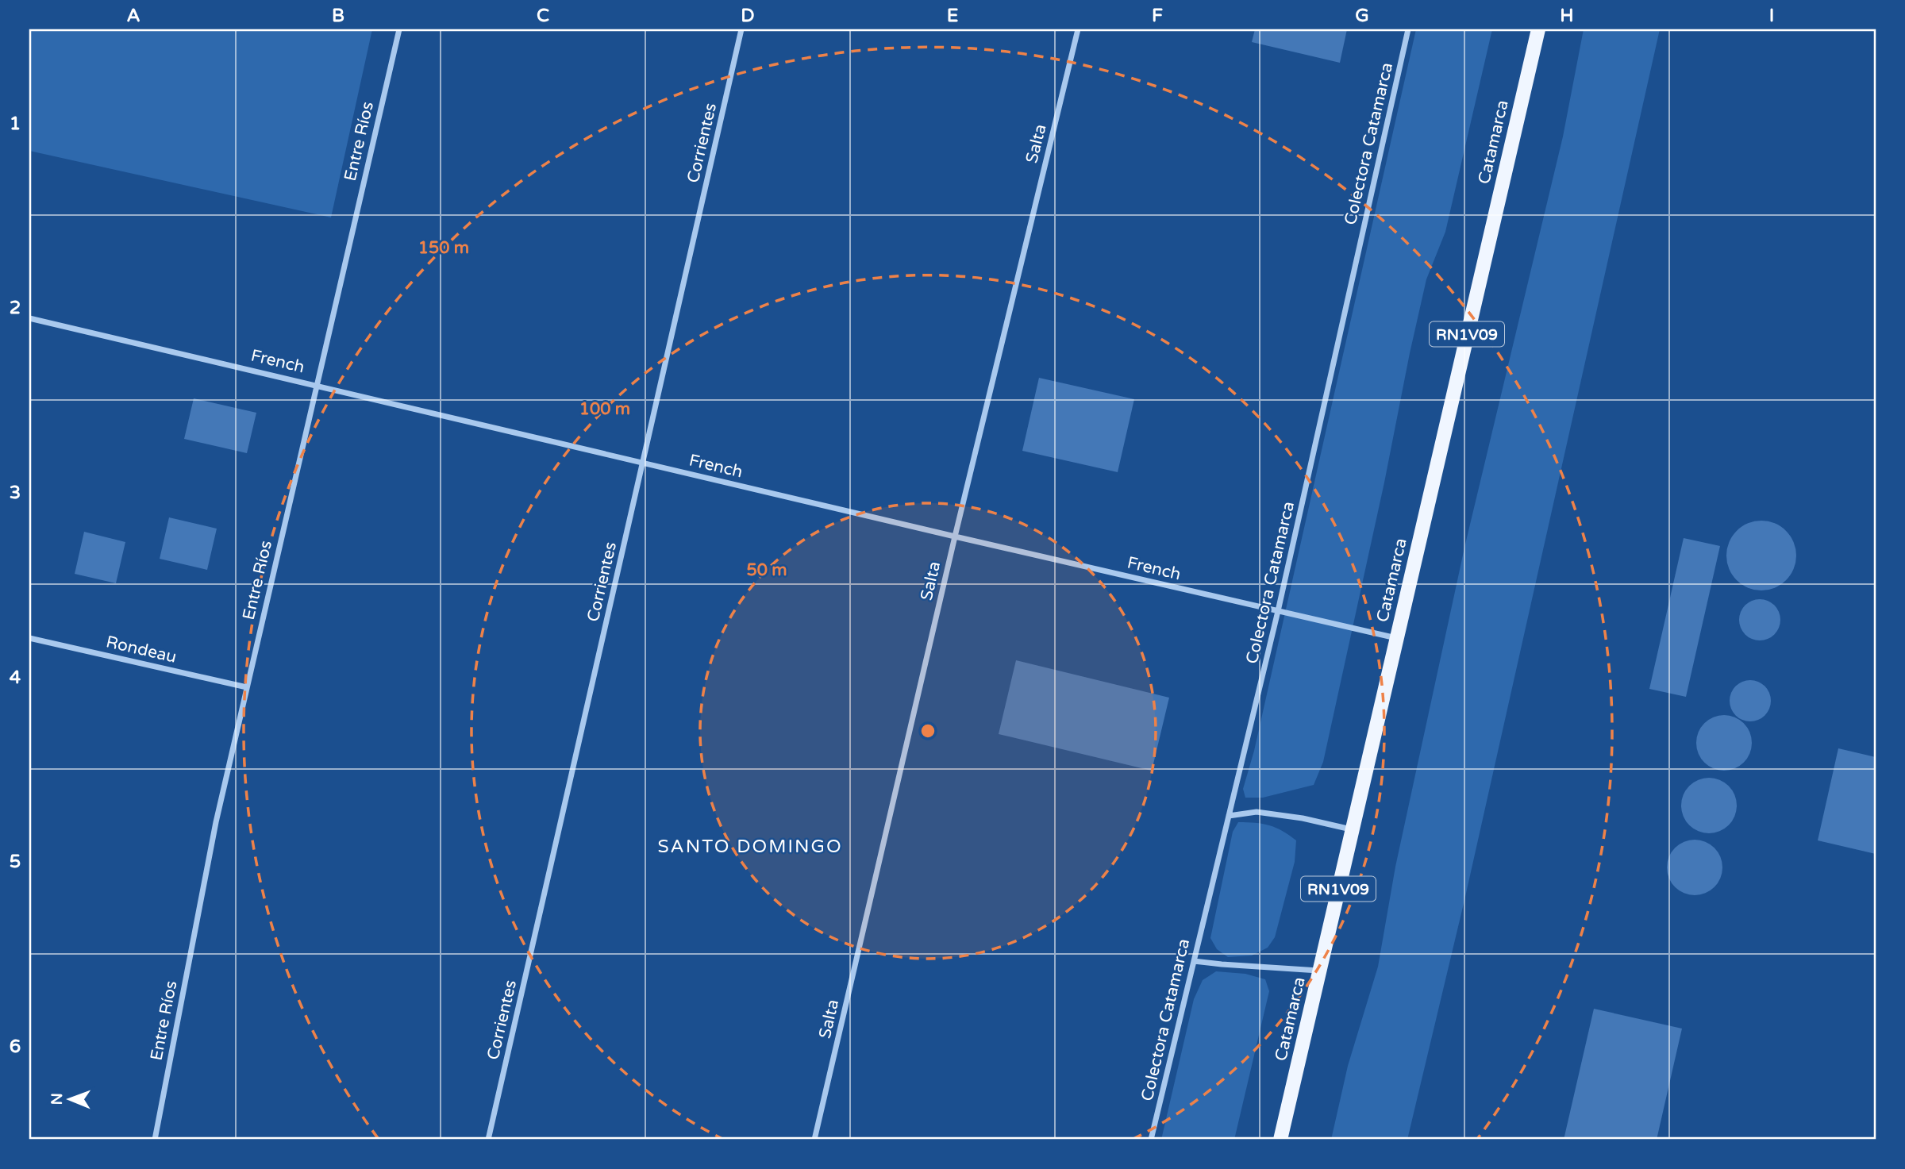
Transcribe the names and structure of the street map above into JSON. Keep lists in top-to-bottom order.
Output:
{
  "streets": {
    "main road": ["Catamarca", "RN1V09"],
    "street": [
      "Entre Ríos",
      "Corrientes",
      "Salta",
      "Colectora Catamarca",
      "French",
      "Rondeau"
    ]
  },
  "crossings": [
    ["Entre Ríos", "French"],
    ["Entre Ríos", "Rondeau"],
    ["Catamarca", "French"],
    ["Corrientes", "French"],
    ["Salta", "French"],
    ["Colectora Catamarca", "French"]
  ],
  "districts": ["SANTO DOMINGO"],
  "north": "left",
  "grid": {
    "columns": [
      "A",
      "B",
      "C",
      "D",
      "E",
      "F",
      "G",
      "H",
      "I"
    ],
    "rows": [
      "1",
      "2",
      "3",
      "4",
      "5",
      "6"
    ]
  },
  "rings": ["150 m", "100 m", "50 m"]
}
